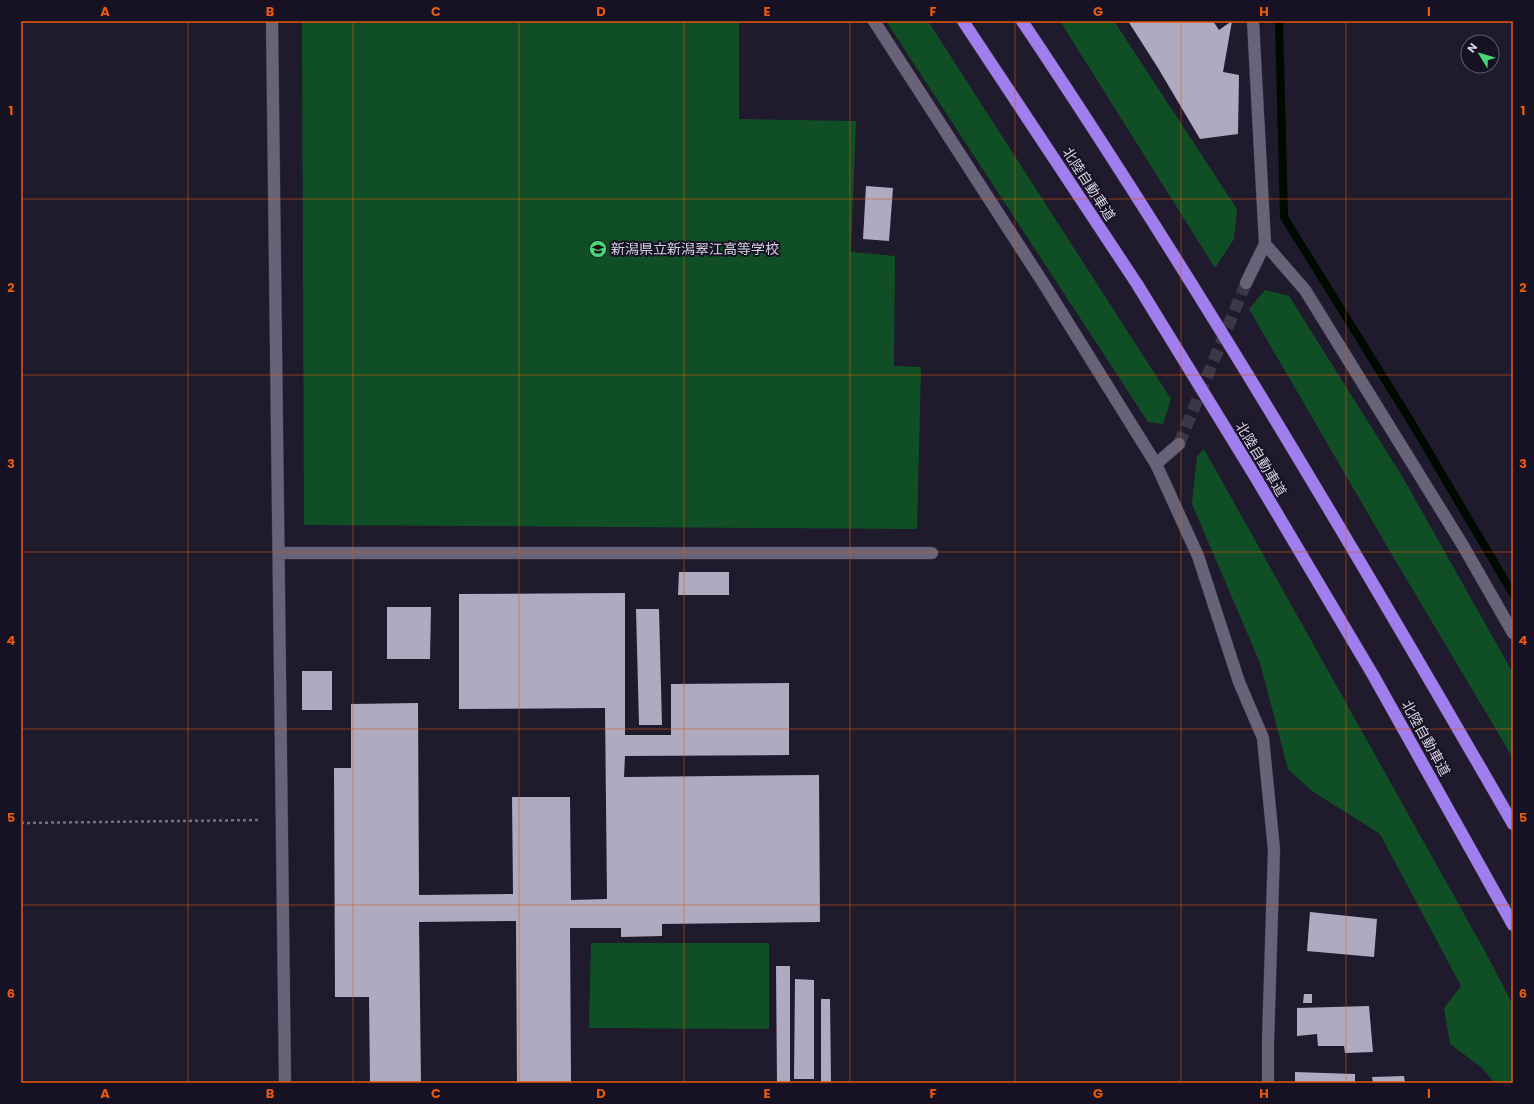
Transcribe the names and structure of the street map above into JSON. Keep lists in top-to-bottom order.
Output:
{
  "streets": {
    "highway": ["北陸自動車道"]
  },
  "places": {
    "school or university": ["新潟県立新潟翠江高等学校"]
  },
  "north": "top left",
  "grid": {
    "columns": [
      "A",
      "B",
      "C",
      "D",
      "E",
      "F",
      "G",
      "H",
      "I"
    ],
    "rows": [
      "1",
      "2",
      "3",
      "4",
      "5",
      "6"
    ]
  }
}
